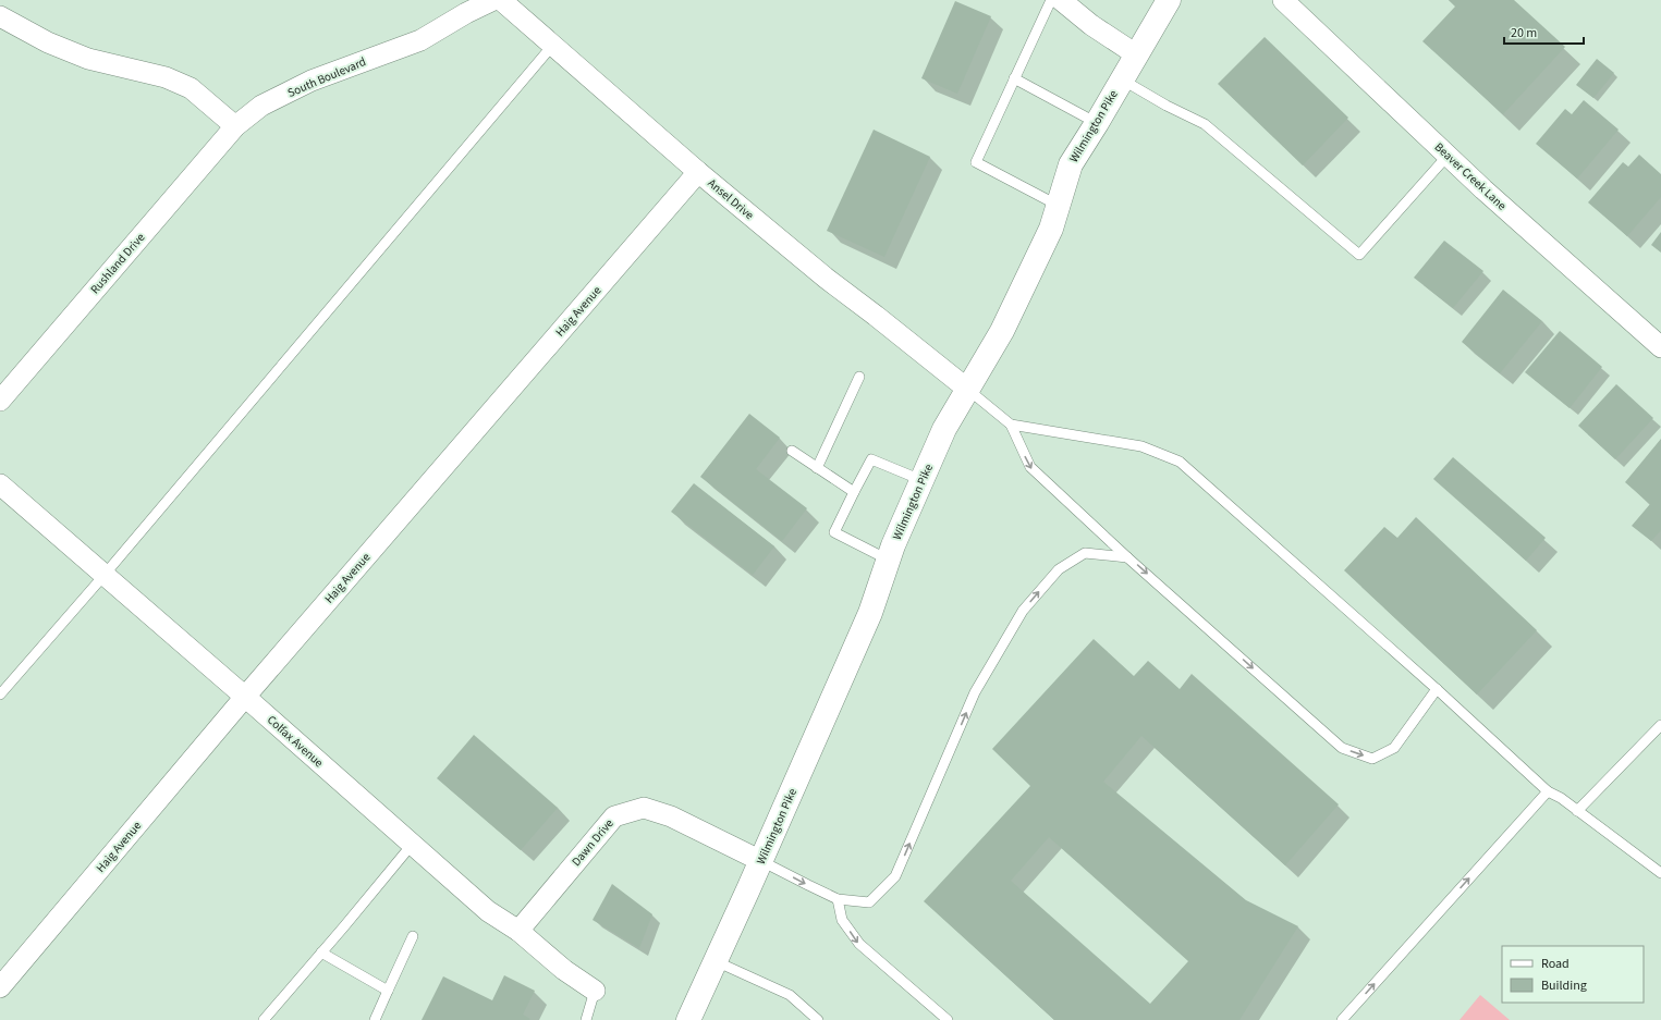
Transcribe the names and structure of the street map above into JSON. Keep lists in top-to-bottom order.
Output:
{
  "streets": {
    "main road": ["Wilmington Pike"],
    "street": [
      "South Boulevard",
      "Beaver Creek Lane",
      "Ansel Drive",
      "Rushland Drive",
      "Haig Avenue",
      "Colfax Avenue",
      "Dawn Drive"
    ]
  },
  "crossings": [
    ["South Boulevard", "Rushland Drive"],
    ["Wilmington Pike", "Ansel Drive"],
    ["Wilmington Pike", "Dawn Drive"],
    ["Ansel Drive", "Haig Avenue"],
    ["Haig Avenue", "Colfax Avenue"],
    ["Colfax Avenue", "Dawn Drive"]
  ],
  "legend": ["Road", "Building"],
  "scale_bar": "20 m"
}
